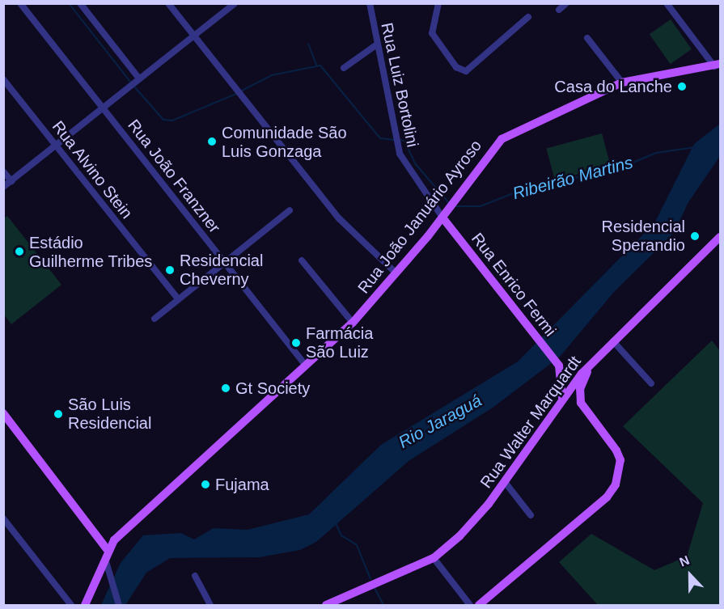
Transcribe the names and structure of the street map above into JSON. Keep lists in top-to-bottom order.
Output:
{
  "streets": {
    "main road": ["Rua João Januário Ayroso", "Rua Enrico Fermi", "Rua Walter Marquardt"],
    "street": ["Rua Luiz Bortolini", "Rua Alvino Stein", "Rua João Franzner"]
  },
  "crossings": [
    ["Rua Luiz Bortolini", "Rua João Januário Ayroso"],
    ["Rua Luiz Bortolini", "Rua Enrico Fermi"],
    ["Rua João Franzner", "Rua João Januário Ayroso"],
    ["Rua João Januário Ayroso", "Rua Enrico Fermi"],
    ["Rua Enrico Fermi", "Rua Walter Marquardt"]
  ],
  "water": ["Ribeirão Martins", "Rio Jaraguá"],
  "places": [
    "Casa do Lanche",
    "Comunidade São Luis Gonzaga",
    "Residencial Sperandio",
    "Estádio Guilherme Tribes",
    "Residencial Cheverny",
    "Farmácia São Luiz",
    "Gt Society",
    "São Luis Residencial",
    "Fujama"
  ],
  "north": "top"
}
